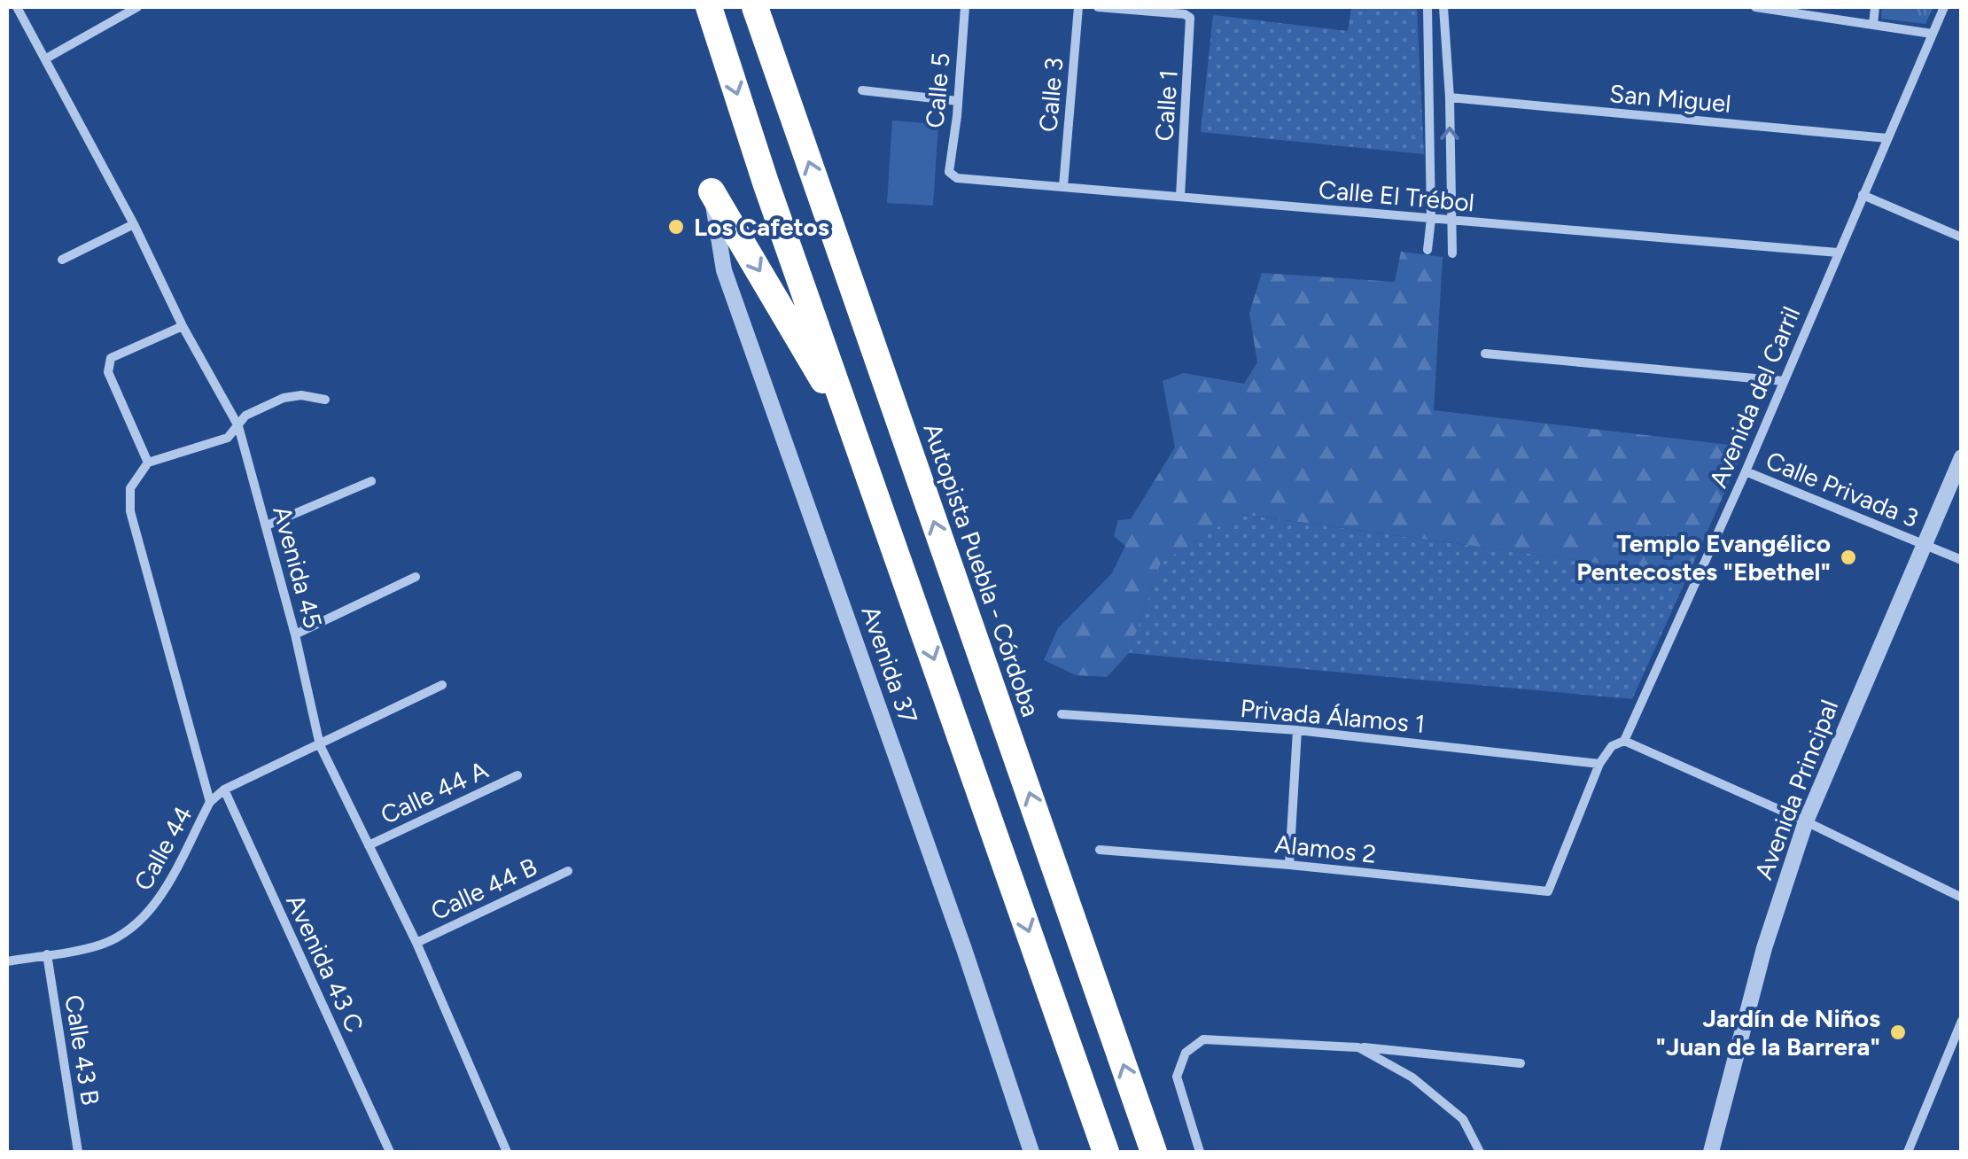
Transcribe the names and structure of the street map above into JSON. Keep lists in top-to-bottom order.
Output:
{
  "streets": {
    "highway": ["Autopista Puebla - Córdoba"],
    "street": [
      "Calle 5",
      "Calle 3",
      "San Miguel",
      "Calle 1",
      "Calle El Trébol",
      "Avenida del Carril",
      "Calle Privada 3",
      "Avenida 45",
      "Avenida 37",
      "Privada Álamos 1",
      "Avenida Principal",
      "Calle 44 A",
      "Calle 44",
      "Alamos 2",
      "Calle 44 B",
      "Avenida 43 C",
      "Calle 43 B"
    ]
  },
  "crossings": [
    ["Calle 5", "Calle El Trébol"],
    ["Calle 3", "Calle El Trébol"],
    ["San Miguel", "Avenida del Carril"],
    ["Calle 1", "Calle El Trébol"],
    ["Calle El Trébol", "Avenida del Carril"],
    ["Avenida del Carril", "Calle Privada 3"],
    ["Avenida del Carril", "Privada Álamos 1"],
    ["Avenida del Carril", "Alamos 2"],
    ["Calle Privada 3", "Avenida Principal"],
    ["Avenida 45", "Calle 44 A"],
    ["Avenida 45", "Calle 44"],
    ["Avenida 45", "Calle 44 B"],
    ["Calle 44", "Avenida 43 C"],
    ["Calle 44", "Calle 43 B"]
  ],
  "places": ["Los Cafetos", "Templo Evangélico Pentecostes \"Ebethel\"", "Jardín de Niños \"Juan de la Barrera\""]
}
